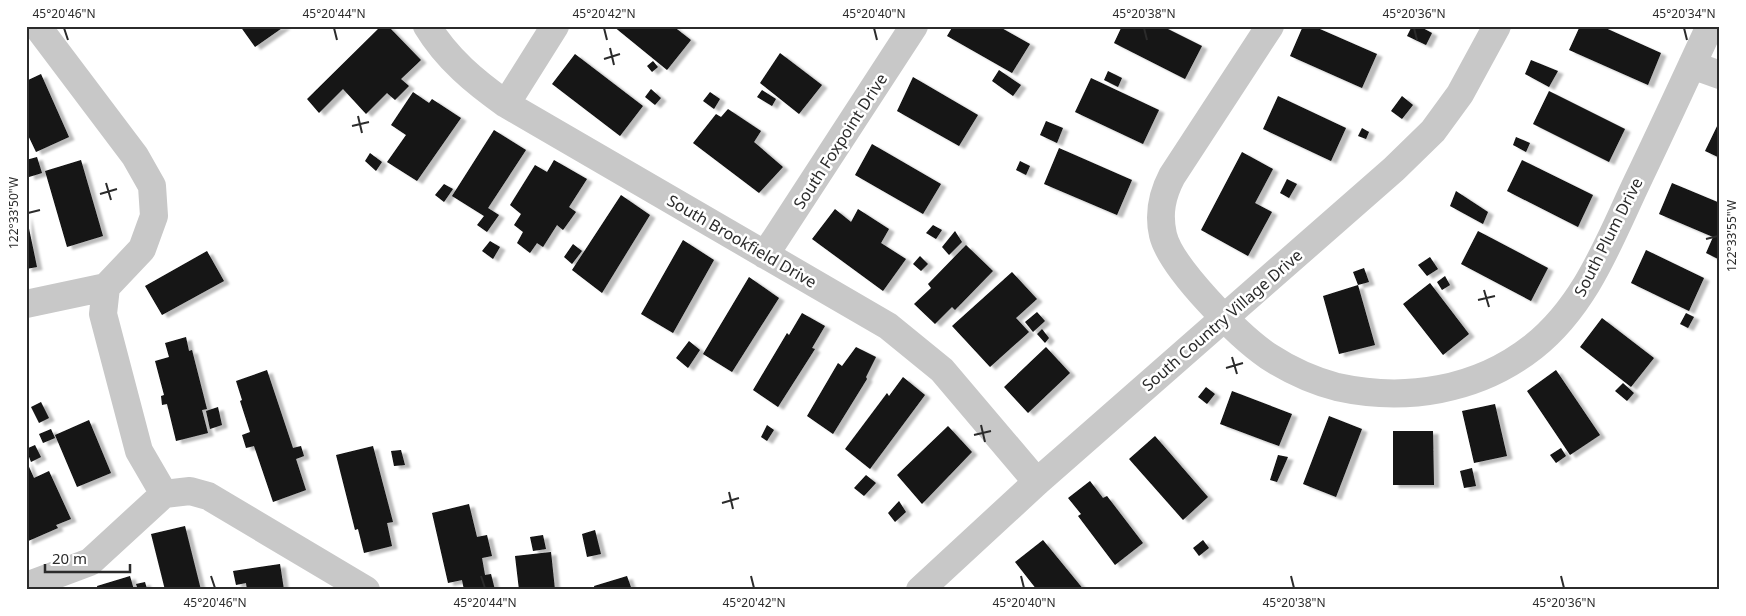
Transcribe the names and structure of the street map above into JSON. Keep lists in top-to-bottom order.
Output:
{
  "streets": {
    "street": [
      "South Foxpoint Drive",
      "South Plum Drive",
      "South Brookfield Drive",
      "South Country Village Drive"
    ]
  },
  "crossings": [
    ["South Foxpoint Drive", "South Brookfield Drive"],
    ["South Plum Drive", "South Country Village Drive"],
    ["South Brookfield Drive", "South Country Village Drive"]
  ],
  "scale_bar": "20 m",
  "coordinates": [
    "45°20'46\"N",
    "45°20'44\"N",
    "45°20'42\"N",
    "45°20'40\"N",
    "45°20'38\"N",
    "45°20'36\"N",
    "45°20'34\"N",
    "122°33'50\"W",
    "122°33'55\"W"
  ]
}
